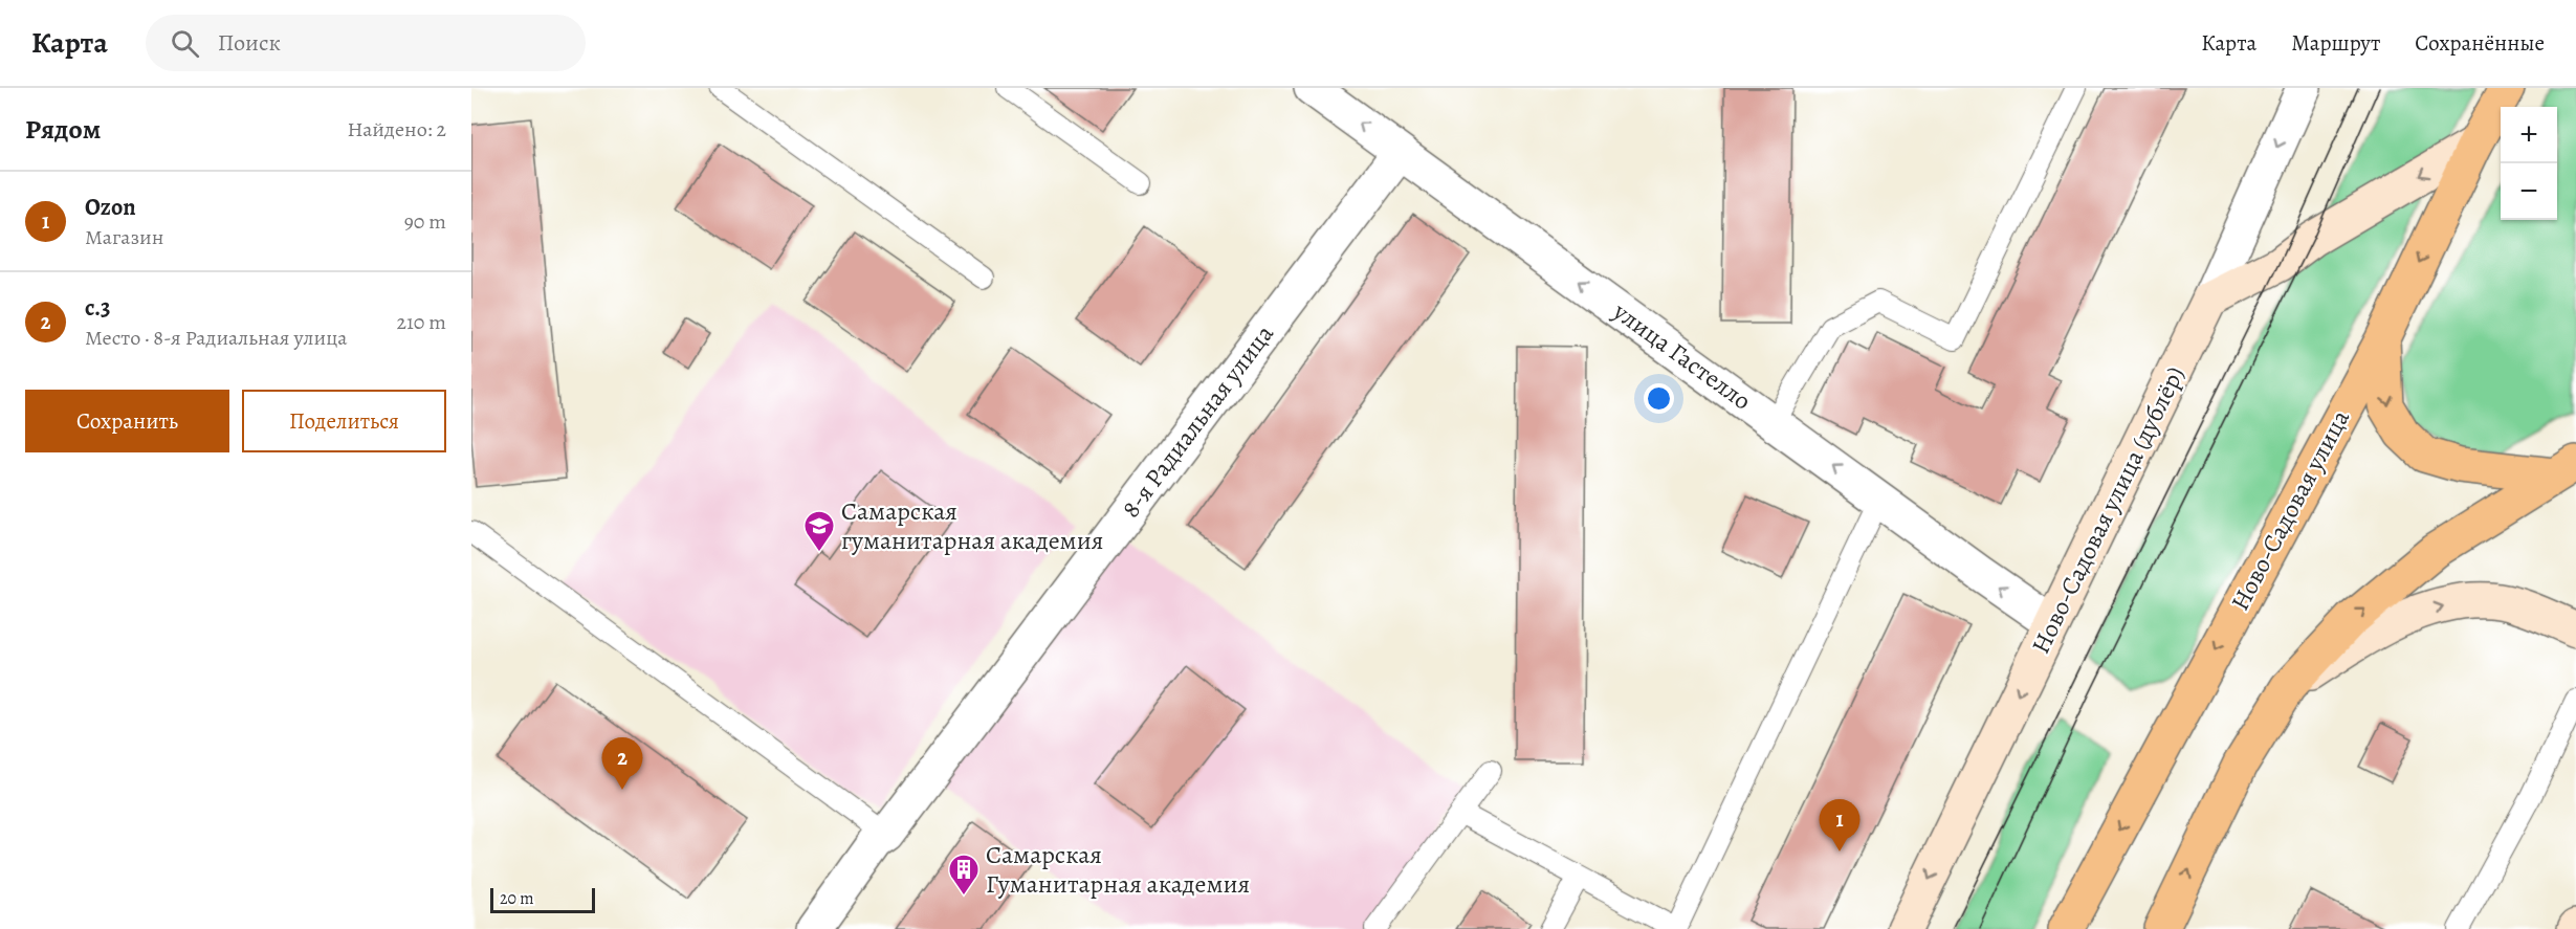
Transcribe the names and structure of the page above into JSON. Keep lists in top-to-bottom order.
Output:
{
  "streets": {
    "main road": ["Ново-Садовая улица (дублёр)", "Ново-Садовая улица"],
    "street": ["улица Гастелло", "8-я Радиальная улица"]
  },
  "crossings": [
    ["улица Гастелло", "8-я Радиальная улица"],
    ["улица Гастелло", "Ново-Садовая улица (дублёр)"]
  ],
  "one_way": ["улица Гастелло", "Ново-Садовая улица (дублёр)"],
  "places": {
    "school or university": ["Самарская гуманитарная академия"],
    "building": ["Самарская Гуманитарная академия"]
  },
  "scale_bar": "20 m",
  "page": {
    "header": "Карта",
    "search": "Поиск",
    "nav": ["Карта", "Маршрут", "Сохранённые"],
    "heading": ["Рядом", "Найдено: 2"],
    "map_buttons": ["+", "−"],
    "list": [
      {
        "mark": "1",
        "name": "Ozon",
        "note": "Магазин",
        "value": "90 m"
      },
      {
        "mark": "2",
        "name": "с.3",
        "note": "Место · 8-я Радиальная улица",
        "value": "210 m"
      }
    ],
    "buttons": ["Сохранить", "Поделиться"],
    "pins": ["2", "1"],
    "scale": "20 m"
  }
}
